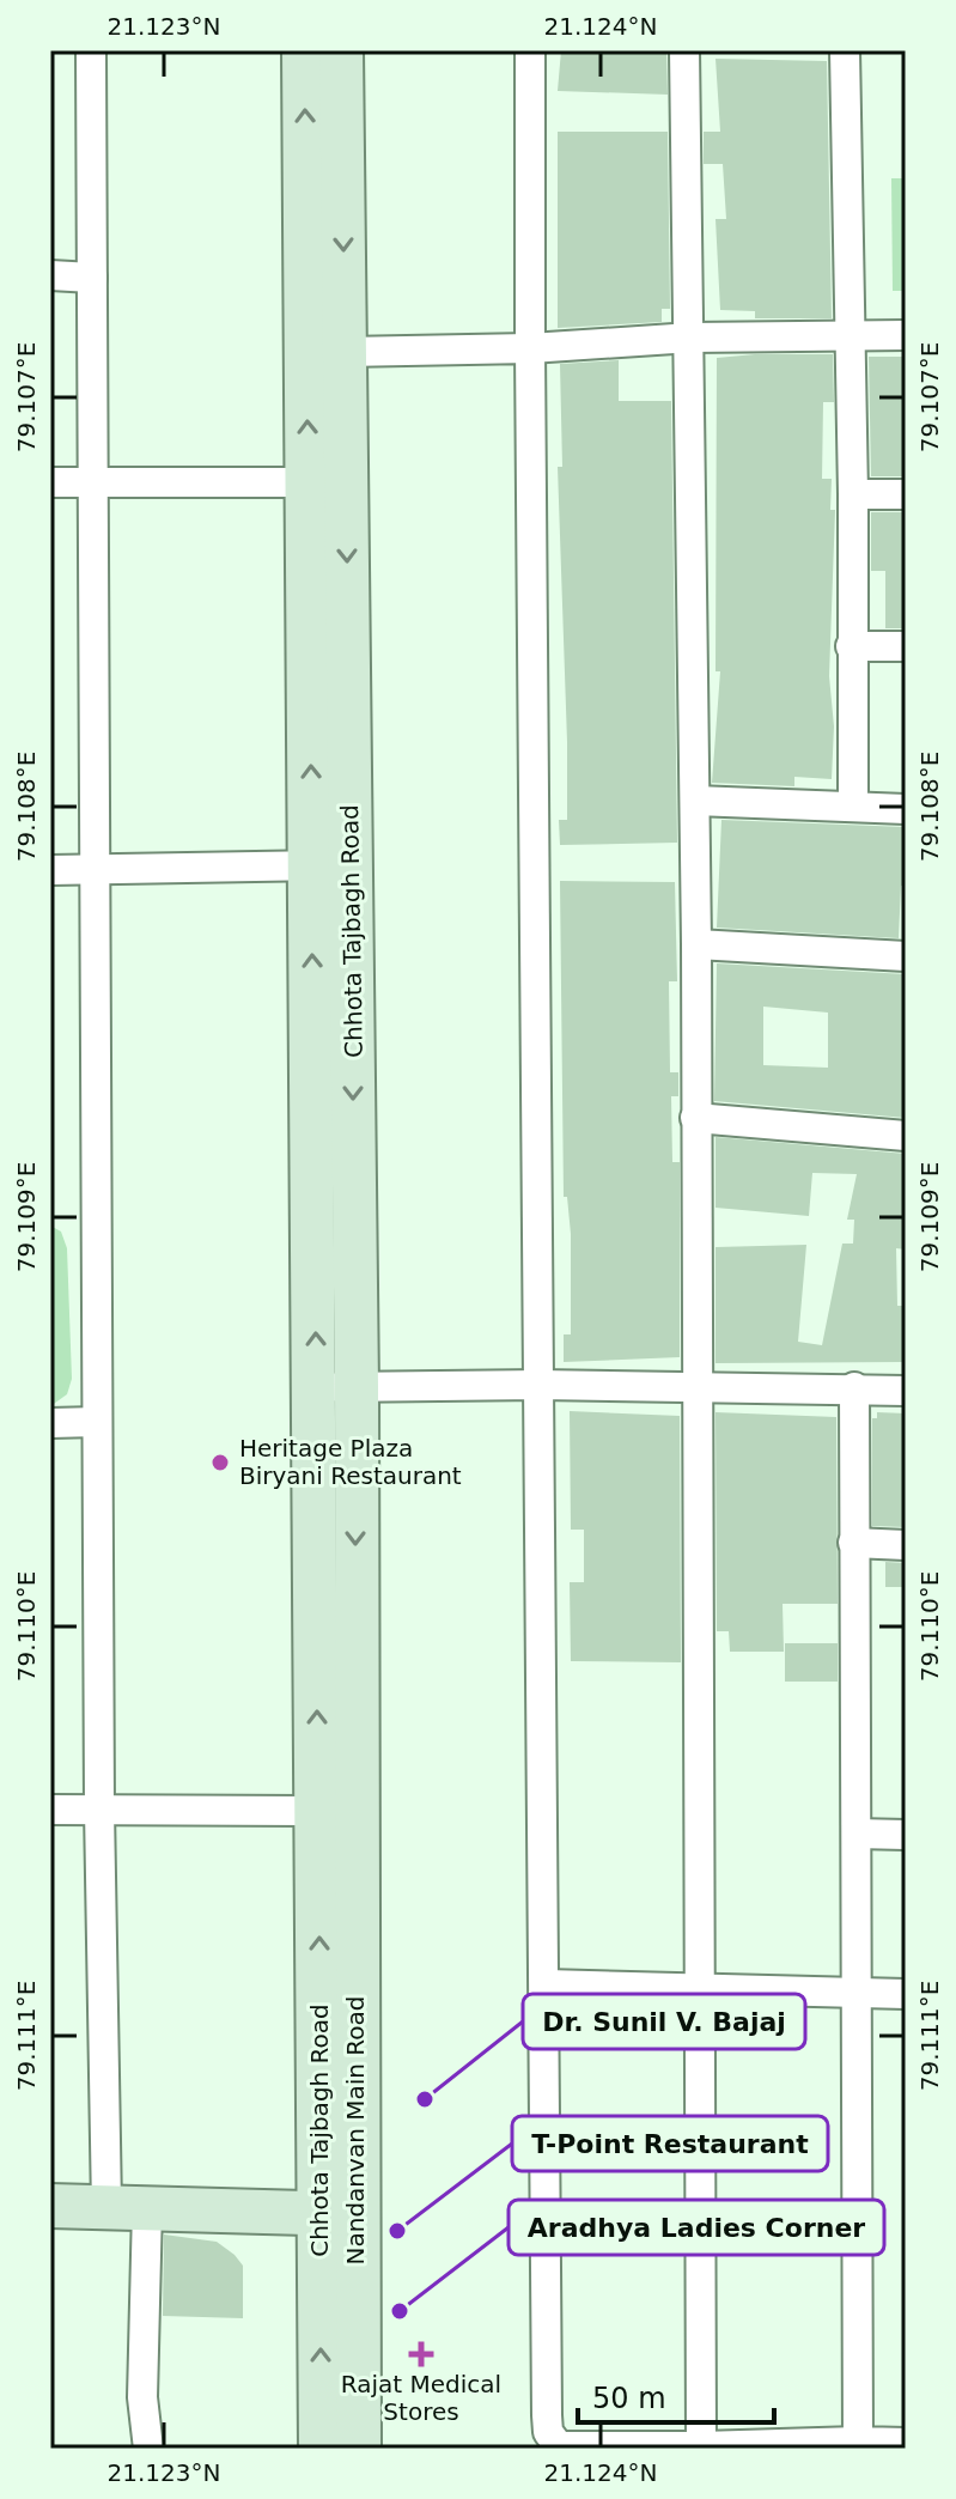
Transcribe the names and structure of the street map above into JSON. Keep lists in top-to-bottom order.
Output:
{
  "streets": {
    "main road": ["Chhota Tajbagh Road", "Nandanvan Main Road"]
  },
  "crossings": [
    ["Chhota Tajbagh Road", "Nandanvan Main Road"]
  ],
  "places": {
    "other": [
      "Heritage Plaza Biryani Restaurant",
      "Dr. Sunil V. Bajaj",
      "T-Point Restaurant",
      "Aradhya Ladies Corner"
    ],
    "health": ["Rajat Medical Stores"]
  },
  "scale_bar": "50 m",
  "coordinates": [
    "21.123°N",
    "21.124°N",
    "79.107°E",
    "79.108°E",
    "79.109°E",
    "79.110°E",
    "79.111°E"
  ]
}
